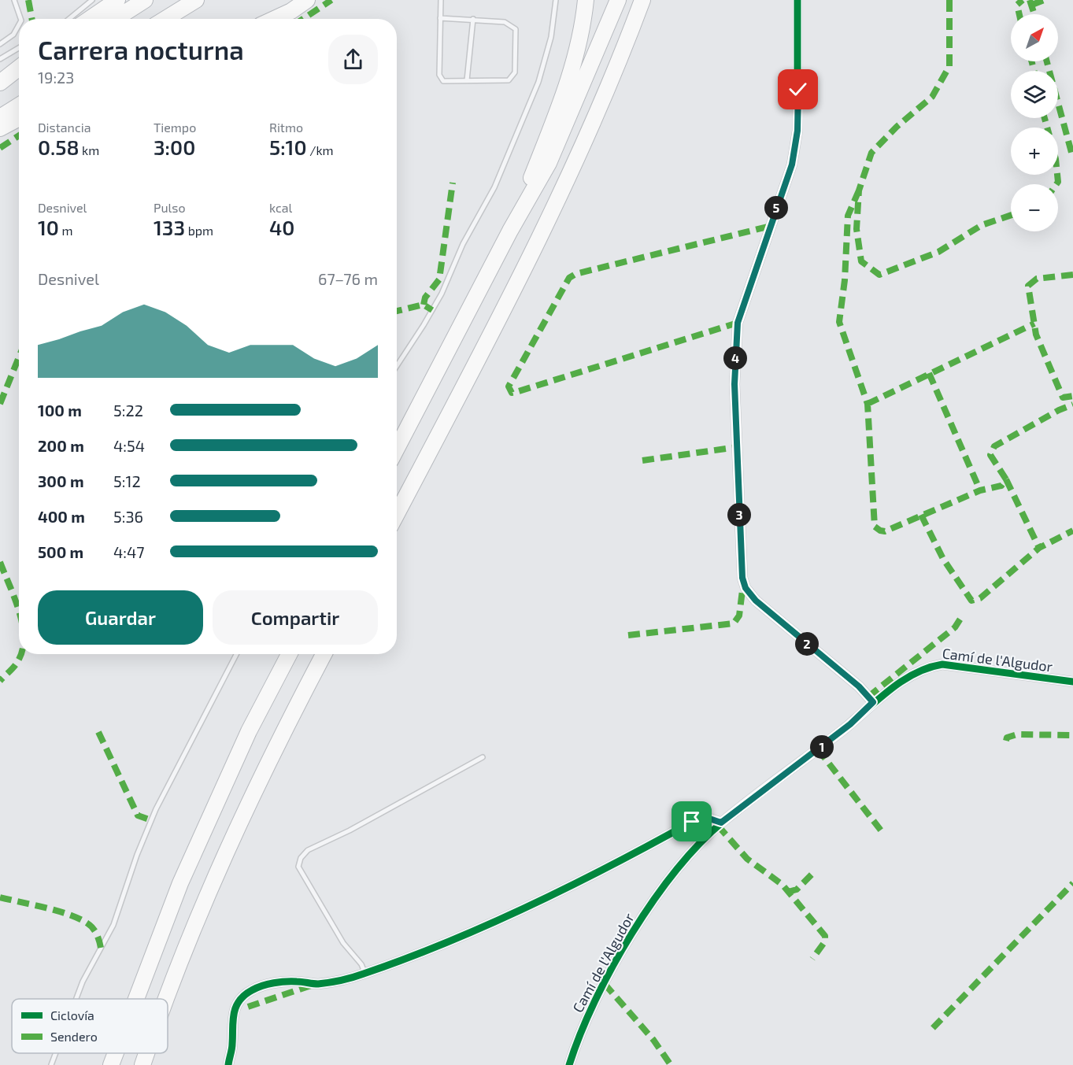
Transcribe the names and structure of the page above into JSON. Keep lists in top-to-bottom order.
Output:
{
  "streets": {
    "street": ["Camí de l'Algudor"]
  },
  "legend": ["Ciclovía", "Sendero"],
  "north": "top right",
  "page": {
    "map_buttons": ["+", "−"],
    "heading": ["Carrera nocturna", "19:23"],
    "stats": [
      ["Distancia", "0.58 km"],
      ["Tiempo", "3:00"],
      ["Ritmo", "5:10 /km"],
      ["Desnivel", "10 m"],
      ["Pulso", "133 bpm"],
      ["kcal", "40"]
    ],
    "pins": [
      "5",
      "4",
      "3",
      "2",
      "1"
    ],
    "chart": ["Desnivel", "67–76 m"],
    "list": [
      {
        "name": "100 m",
        "note": "5:22"
      },
      {
        "name": "200 m",
        "note": "4:54"
      },
      {
        "name": "300 m",
        "note": "5:12"
      },
      {
        "name": "400 m",
        "note": "5:36"
      },
      {
        "name": "500 m",
        "note": "4:47"
      }
    ],
    "buttons": ["Guardar", "Compartir"]
  }
}
